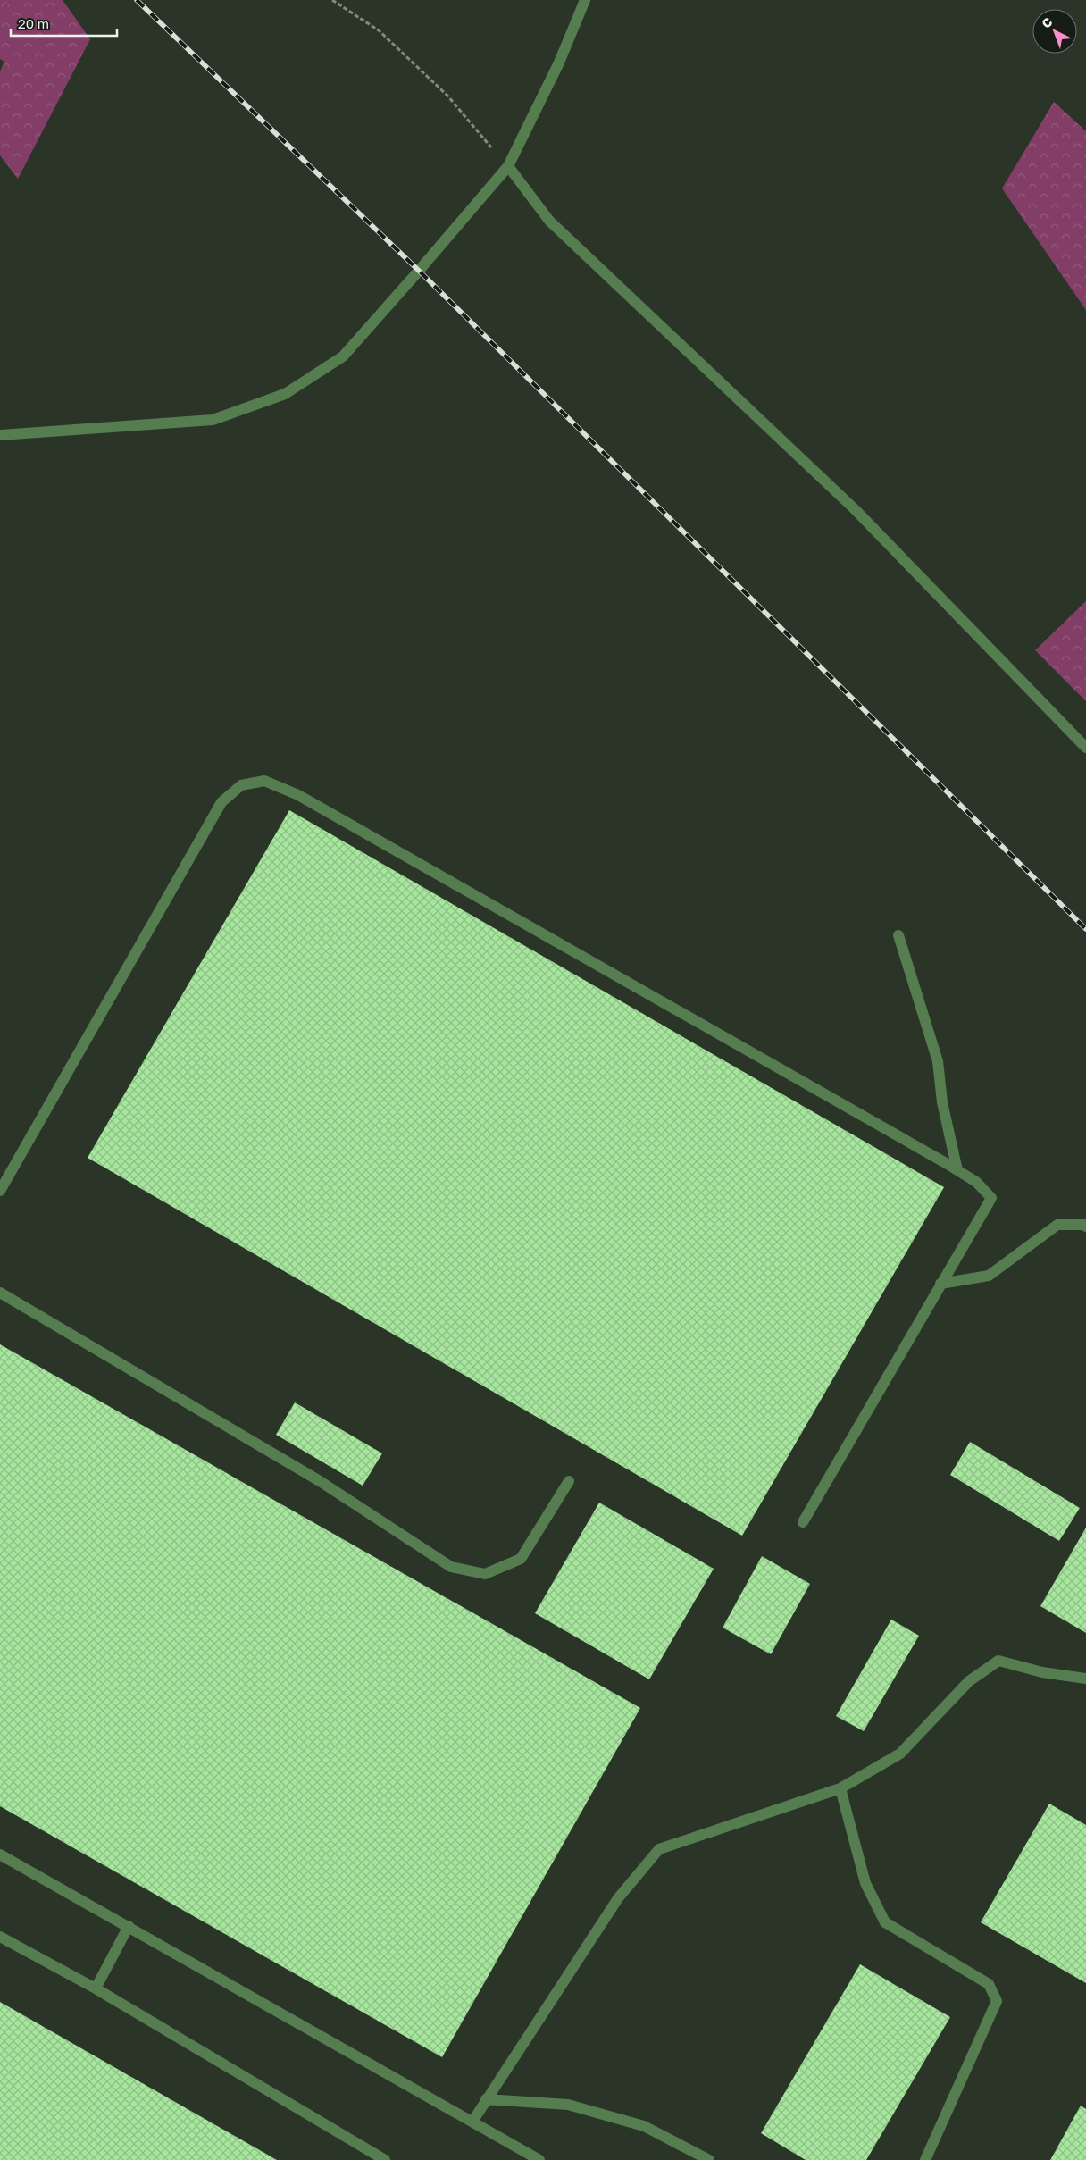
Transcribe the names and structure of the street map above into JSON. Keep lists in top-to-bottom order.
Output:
{
  "scale_bar": "20 m",
  "north": "top left"
}
